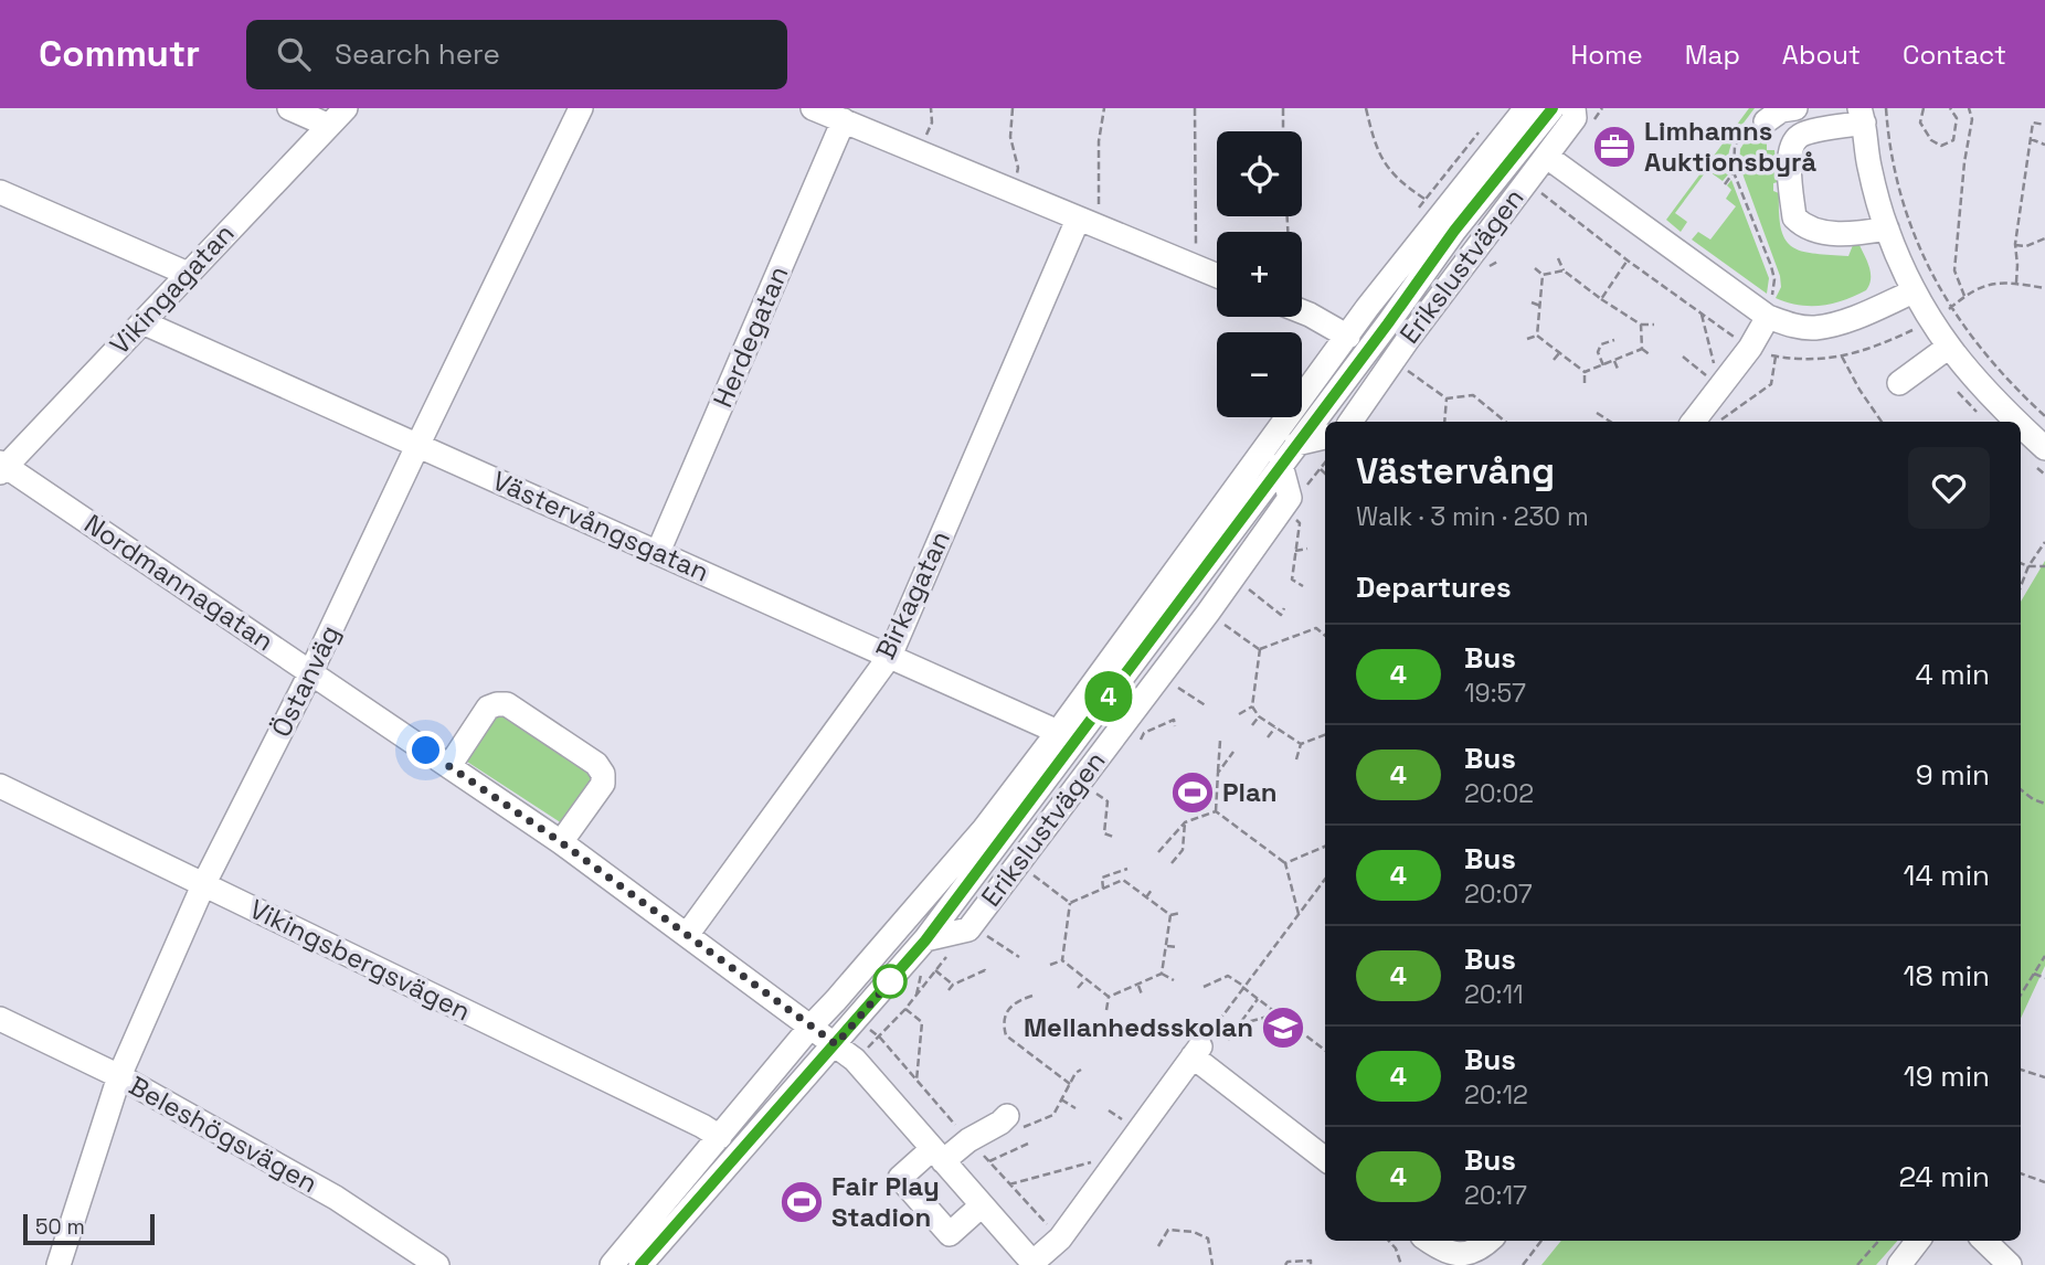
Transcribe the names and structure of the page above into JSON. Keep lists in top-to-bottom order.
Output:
{
  "streets": {
    "street": [
      "Erikslustvägen",
      "Vikingagatan",
      "Herdegatan",
      "Västervångsgatan",
      "Nordmannagatan",
      "Birkagatan",
      "Östanväg",
      "Vikingsbergsvägen",
      "Beleshögsvägen"
    ]
  },
  "crossings": [
    ["Erikslustvägen", "Västervångsgatan"],
    ["Erikslustvägen", "Nordmannagatan"],
    ["Erikslustvägen", "Vikingsbergsvägen"],
    ["Vikingagatan", "Västervångsgatan"],
    ["Vikingagatan", "Nordmannagatan"],
    ["Herdegatan", "Västervångsgatan"],
    ["Västervångsgatan", "Birkagatan"],
    ["Västervångsgatan", "Östanväg"],
    ["Nordmannagatan", "Birkagatan"],
    ["Nordmannagatan", "Östanväg"],
    ["Östanväg", "Vikingsbergsvägen"],
    ["Östanväg", "Beleshögsvägen"]
  ],
  "places": {
    "office": ["Limhamns Auktionsbyrå"],
    "sports": ["Plan", "Fair Play Stadion"],
    "school or university": ["Mellanhedsskolan"]
  },
  "lines": ["bus line 4"],
  "scale_bar": "50 m",
  "page": {
    "header": "Commutr",
    "search": "Search here",
    "nav": [
      "Home",
      "Map",
      "About",
      "Contact"
    ],
    "on_map": "4",
    "map_buttons": ["+", "−"],
    "heading": [
      ["Västervång", "Walk · 3 min · 230 m"],
      "Departures"
    ],
    "list": [
      {
        "mark": "4",
        "name": "Bus",
        "note": "19:57",
        "value": "4 min"
      },
      {
        "mark": "4",
        "name": "Bus",
        "note": "20:02",
        "value": "9 min"
      },
      {
        "mark": "4",
        "name": "Bus",
        "note": "20:07",
        "value": "14 min"
      },
      {
        "mark": "4",
        "name": "Bus",
        "note": "20:11",
        "value": "18 min"
      },
      {
        "mark": "4",
        "name": "Bus",
        "note": "20:12",
        "value": "19 min"
      },
      {
        "mark": "4",
        "name": "Bus",
        "note": "20:17",
        "value": "24 min"
      }
    ],
    "scale": "50 m"
  }
}
